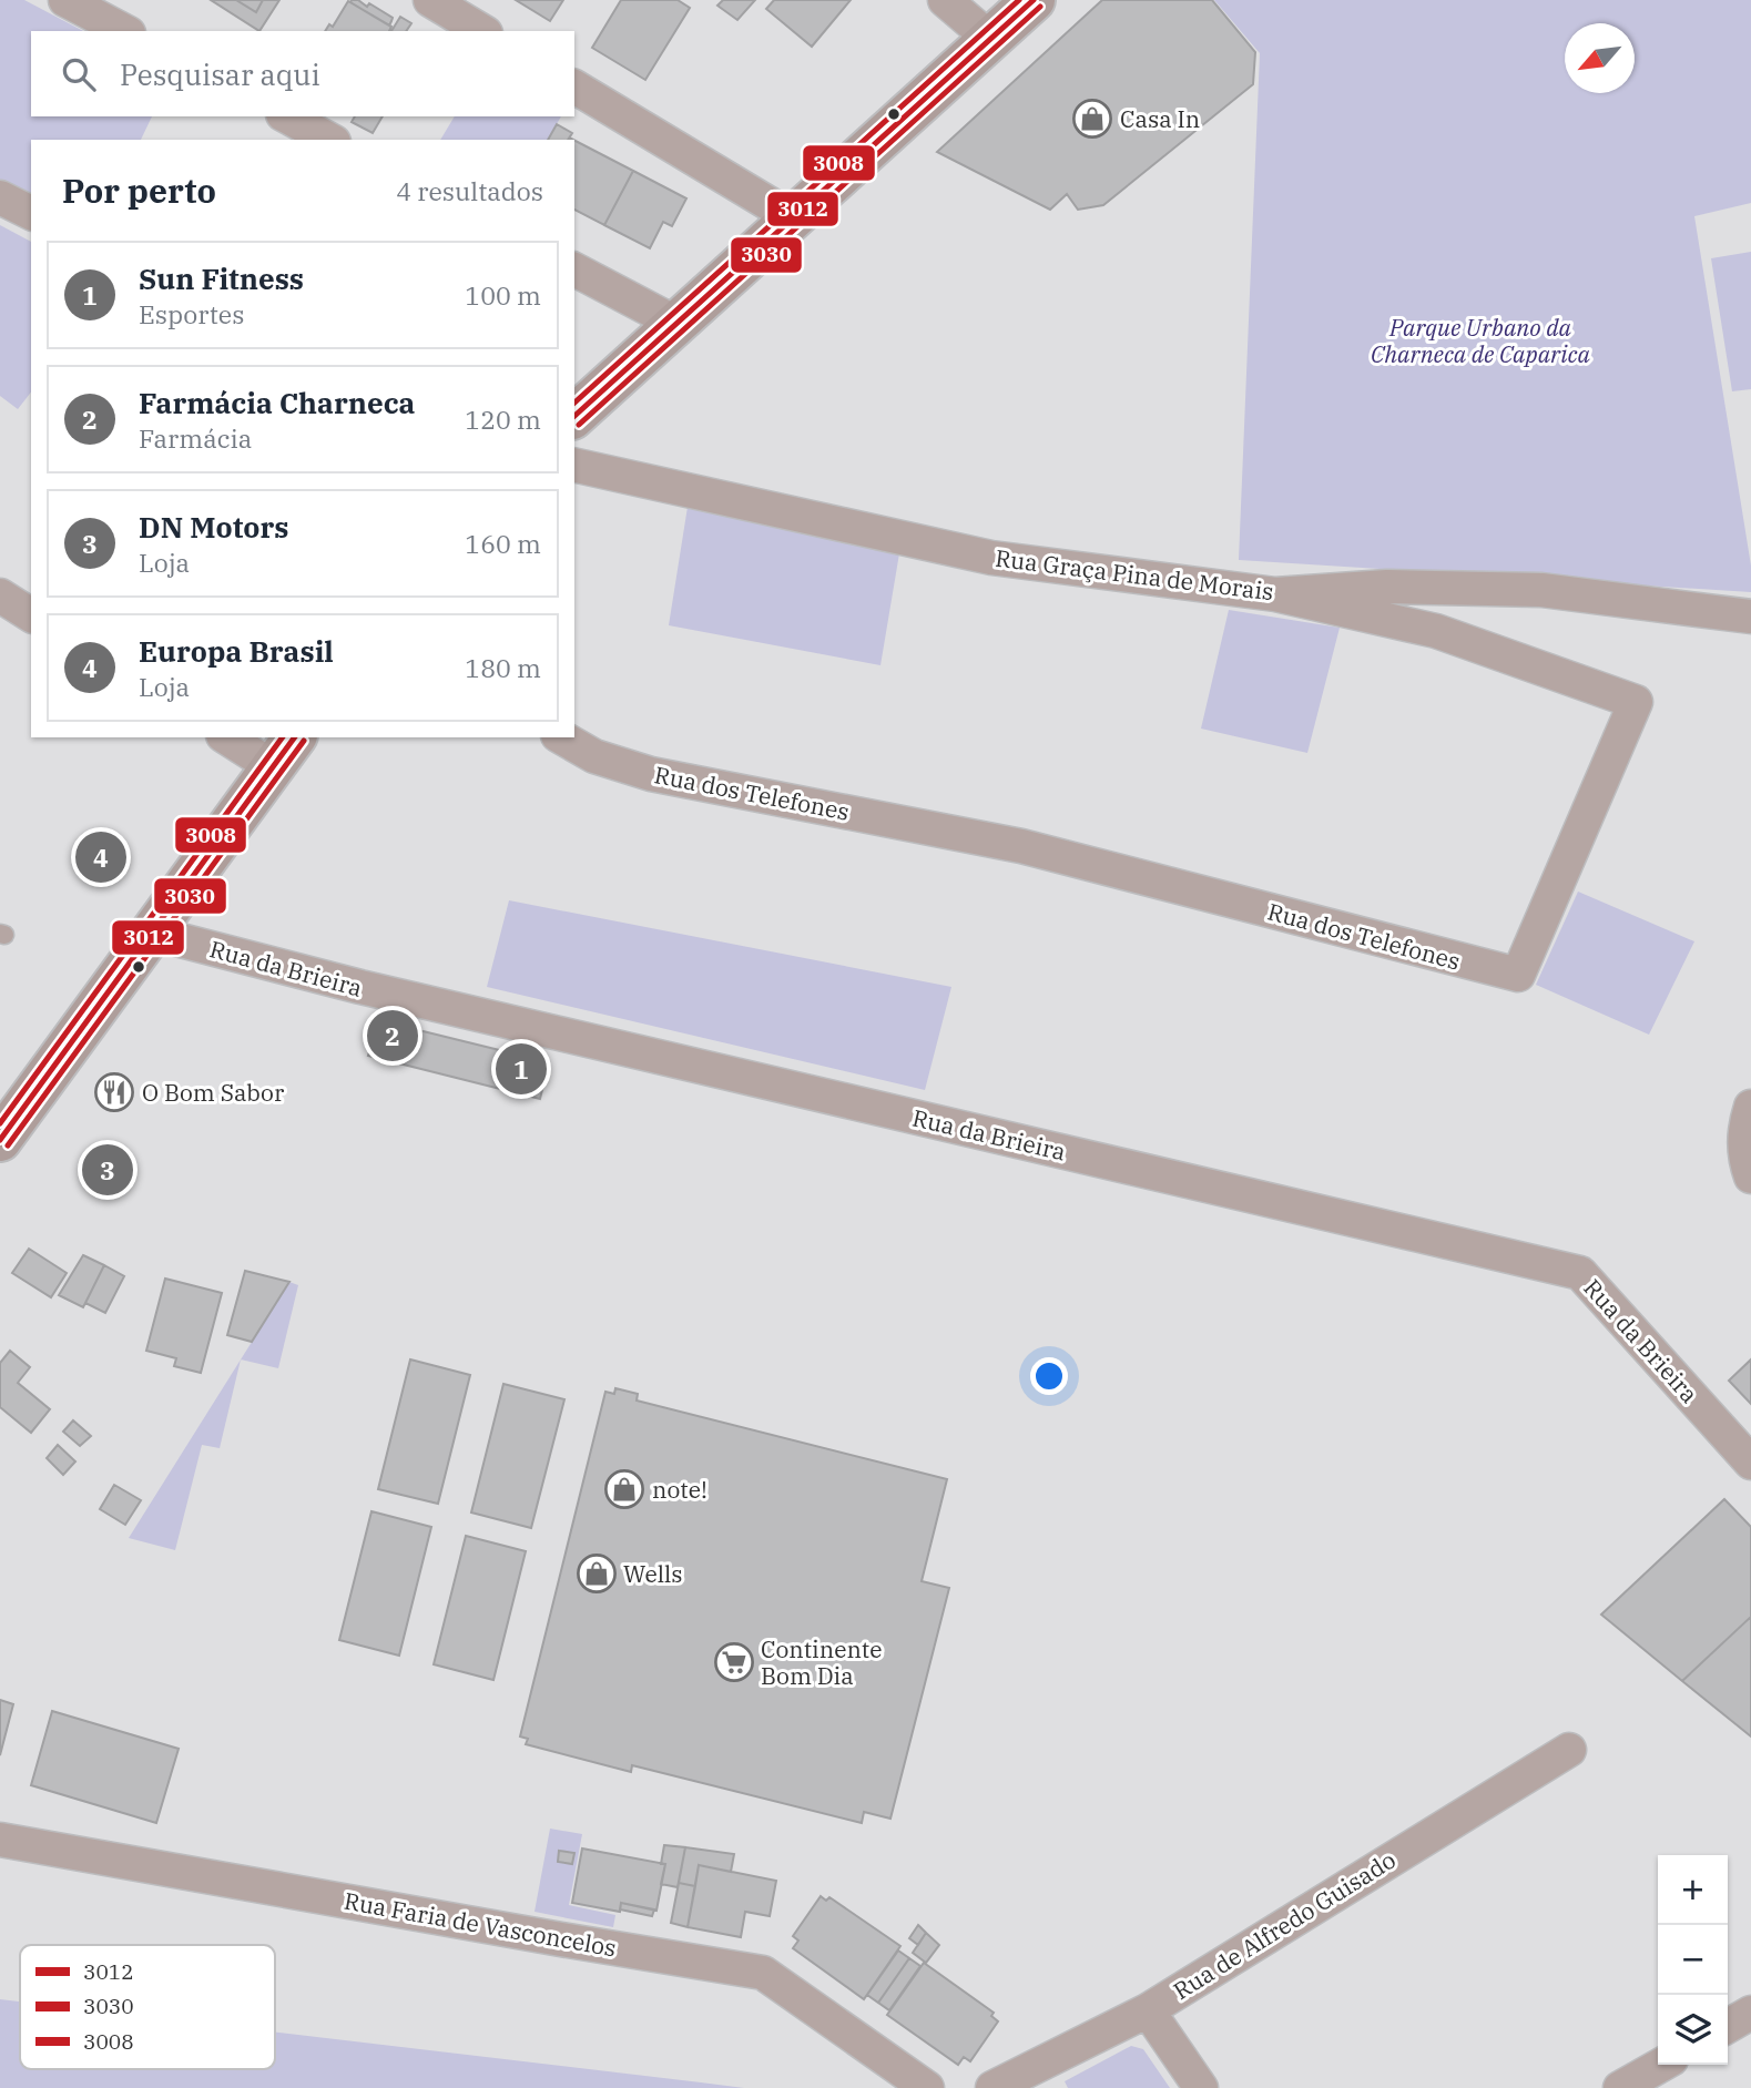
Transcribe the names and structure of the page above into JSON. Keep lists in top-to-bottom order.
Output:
{
  "streets": {
    "street": [
      "Rua Graça Pina de Morais",
      "Rua dos Telefones",
      "Rua da Brieira",
      "Rua Faria de Vasconcelos",
      "Rua de Alfredo Guisado"
    ]
  },
  "crossings": [
    ["Rua Graça Pina de Morais", "Rua dos Telefones"]
  ],
  "parks": ["Parque Urbano da Charneca de Caparica"],
  "places": {
    "shop": ["Casa In", "note!", "Wells"],
    "restaurant": ["O Bom Sabor"],
    "supermarket": ["Continente Bom Dia"]
  },
  "lines": ["transit line 3012", "transit line 3008", "transit line 3030"],
  "legend": ["3012", "3030", "3008"],
  "north": "bottom left",
  "page": {
    "search": "Pesquisar aqui",
    "heading": ["Por perto", "4 resultados"],
    "list": [
      {
        "mark": "1",
        "name": "Sun Fitness",
        "note": "Esportes",
        "value": "100 m"
      },
      {
        "mark": "2",
        "name": "Farmácia Charneca",
        "note": "Farmácia",
        "value": "120 m"
      },
      {
        "mark": "3",
        "name": "DN Motors",
        "note": "Loja",
        "value": "160 m"
      },
      {
        "mark": "4",
        "name": "Europa Brasil",
        "note": "Loja",
        "value": "180 m"
      }
    ],
    "pins": [
      "4",
      "2",
      "1",
      "3"
    ],
    "map_buttons": ["+", "−"]
  }
}
